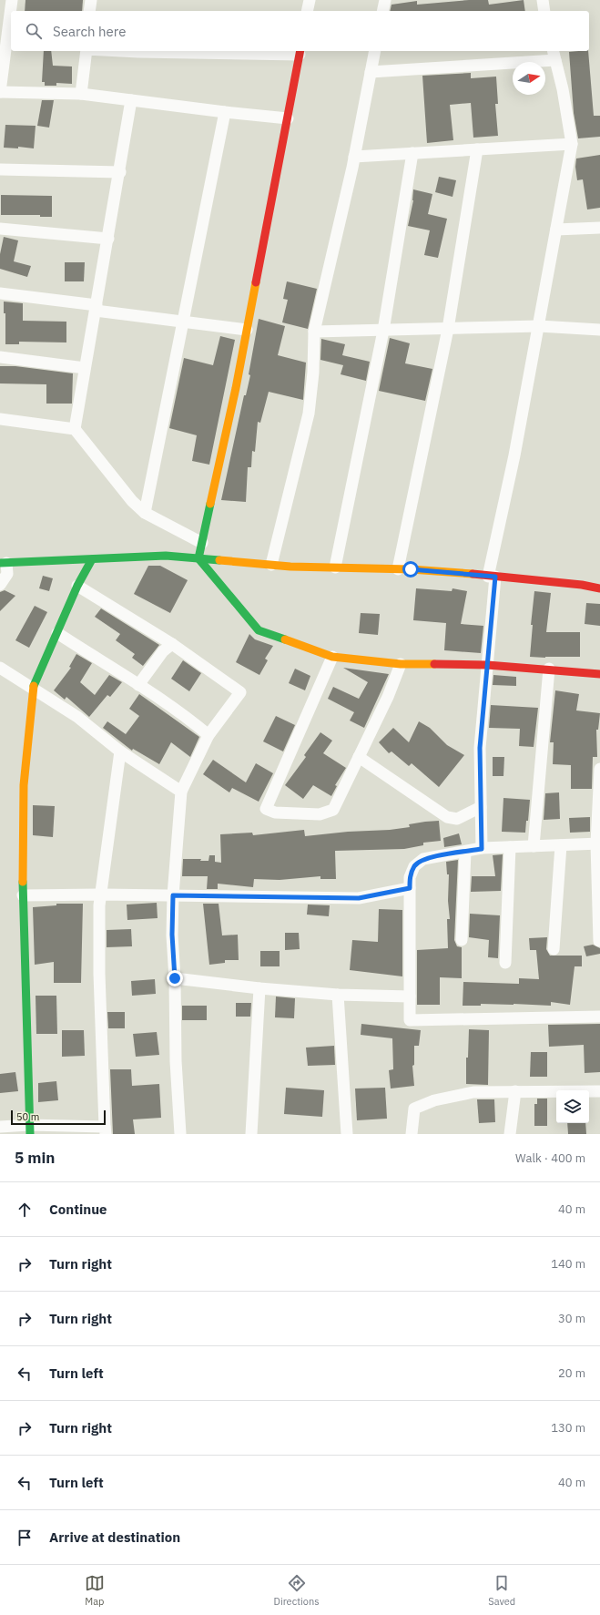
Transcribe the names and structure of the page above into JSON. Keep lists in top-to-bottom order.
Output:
{
  "scale_bar": "50 m",
  "north": "right",
  "page": {
    "search": "Search here",
    "scale": "50 m",
    "heading": ["5 min", "Walk · 400 m"],
    "list": [
      ["Continue", "40 m"],
      ["Turn right", "140 m"],
      ["Turn right", "30 m"],
      ["Turn left", "20 m"],
      ["Turn right", "130 m"],
      ["Turn left", "40 m"],
      "Arrive at destination"
    ],
    "nav": ["Map", "Directions", "Saved"]
  }
}
